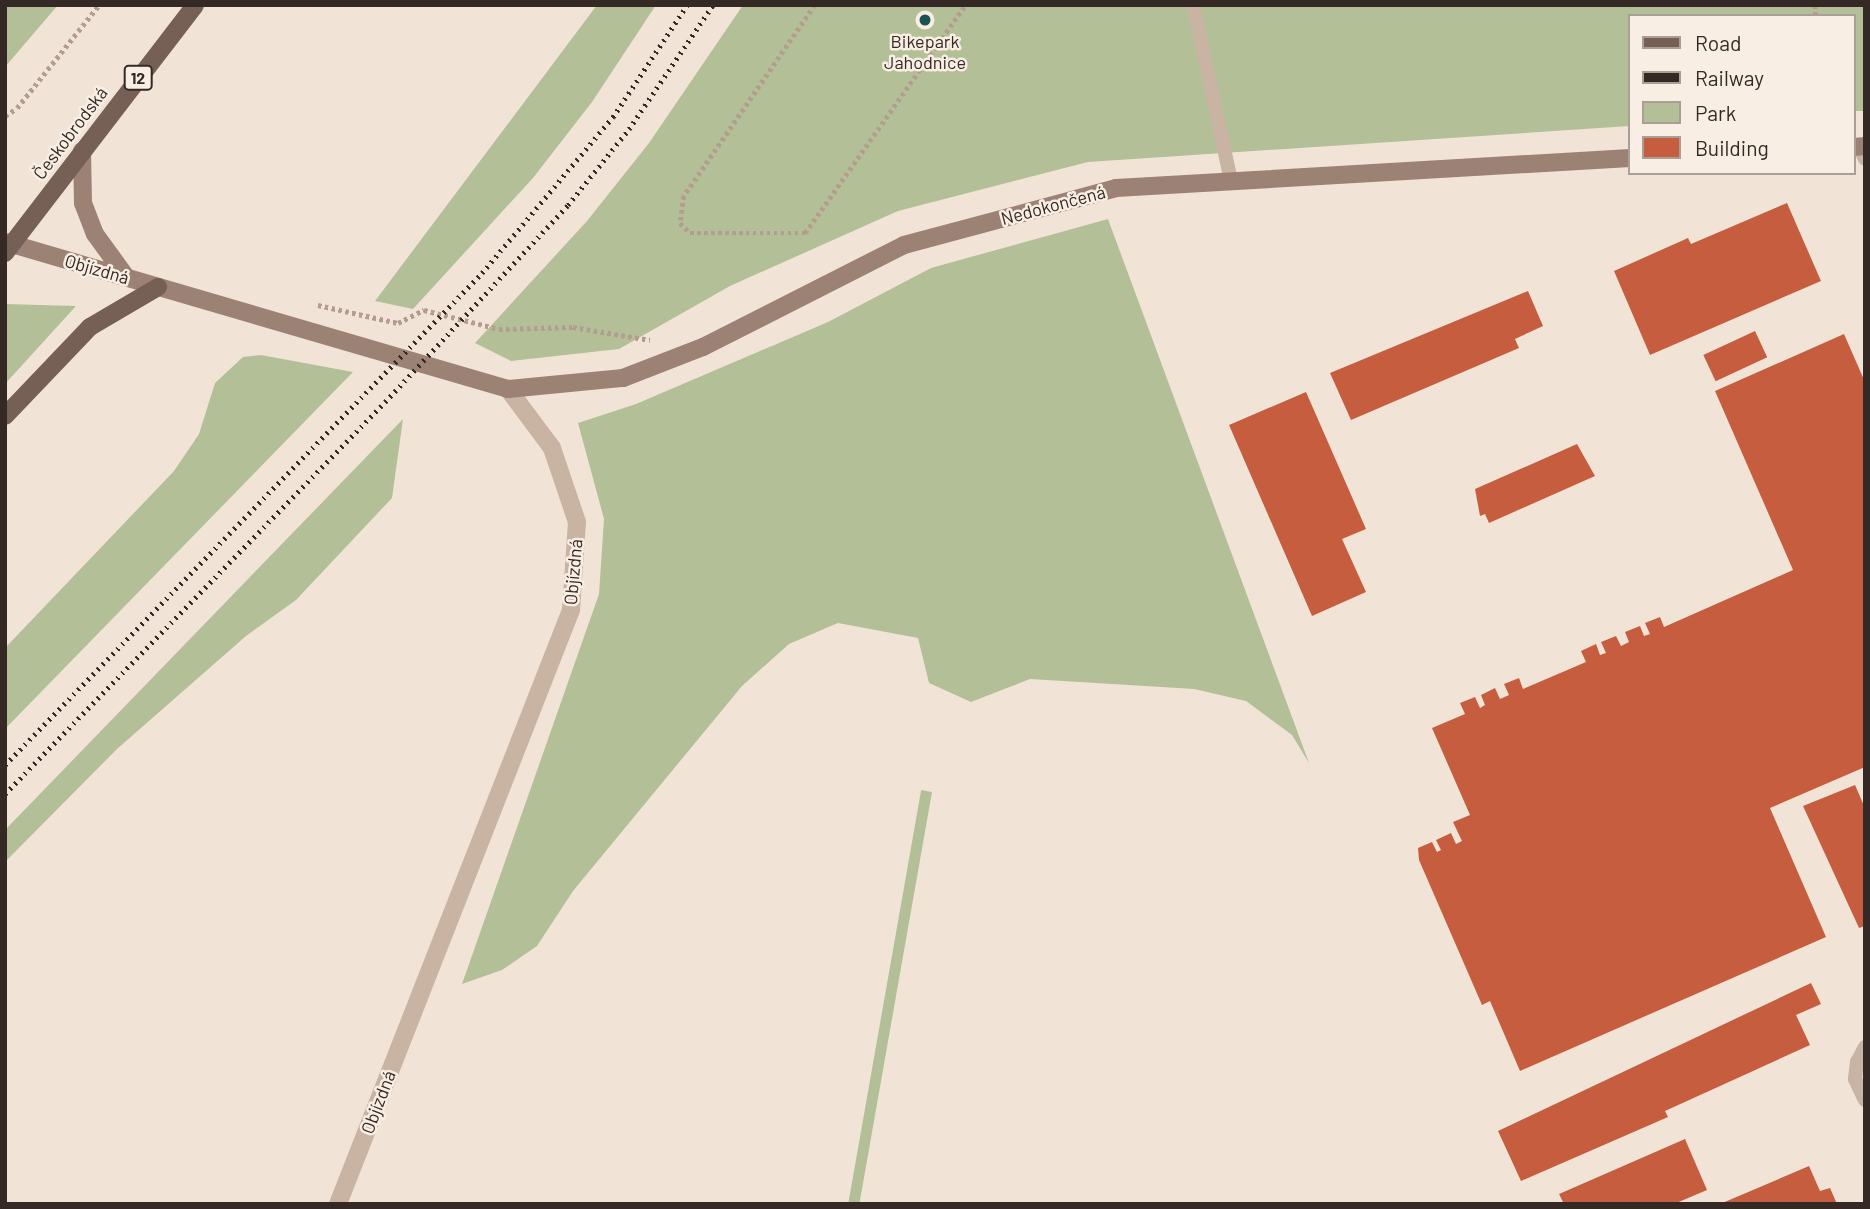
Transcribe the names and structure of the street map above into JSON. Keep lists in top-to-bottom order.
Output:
{
  "streets": {
    "main road": ["12", "Českobrodská"],
    "street": ["Nedokončená", "Objízdná"]
  },
  "crossings": [
    ["Českobrodská", "Objízdná"],
    ["Nedokončená", "Objízdná"]
  ],
  "places": ["Bikepark Jahodnice"],
  "legend": [
    "Road",
    "Railway",
    "Park",
    "Building"
  ]
}
